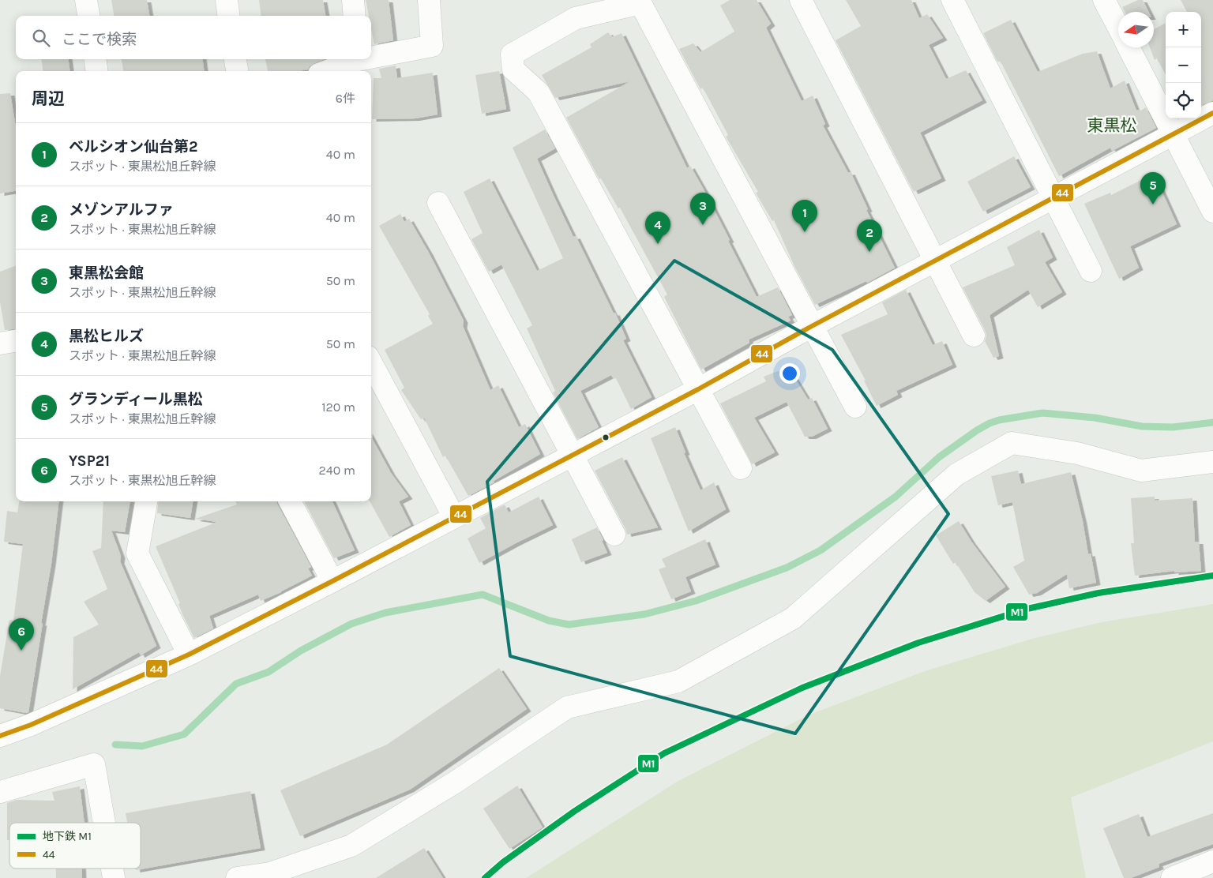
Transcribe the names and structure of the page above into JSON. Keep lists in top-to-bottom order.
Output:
{
  "districts": ["東黒松"],
  "lines": ["transit line 44", "metro line M1"],
  "legend": ["地下鉄 M1", "44"],
  "north": "left",
  "page": {
    "map_buttons": ["+", "−"],
    "search": "ここで検索",
    "heading": ["周辺", "6件"],
    "list": [
      {
        "mark": "1",
        "name": "ベルシオン仙台第2",
        "note": "スポット · 東黒松旭丘幹線",
        "value": "40 m"
      },
      {
        "mark": "2",
        "name": "メゾンアルファ",
        "note": "スポット · 東黒松旭丘幹線",
        "value": "40 m"
      },
      {
        "mark": "3",
        "name": "東黒松会館",
        "note": "スポット · 東黒松旭丘幹線",
        "value": "50 m"
      },
      {
        "mark": "4",
        "name": "黒松ヒルズ",
        "note": "スポット · 東黒松旭丘幹線",
        "value": "50 m"
      },
      {
        "mark": "5",
        "name": "グランディール黒松",
        "note": "スポット · 東黒松旭丘幹線",
        "value": "120 m"
      },
      {
        "mark": "6",
        "name": "YSP21",
        "note": "スポット · 東黒松旭丘幹線",
        "value": "240 m"
      }
    ],
    "pins": [
      "5",
      "3",
      "1",
      "4",
      "2",
      "6"
    ]
  }
}
